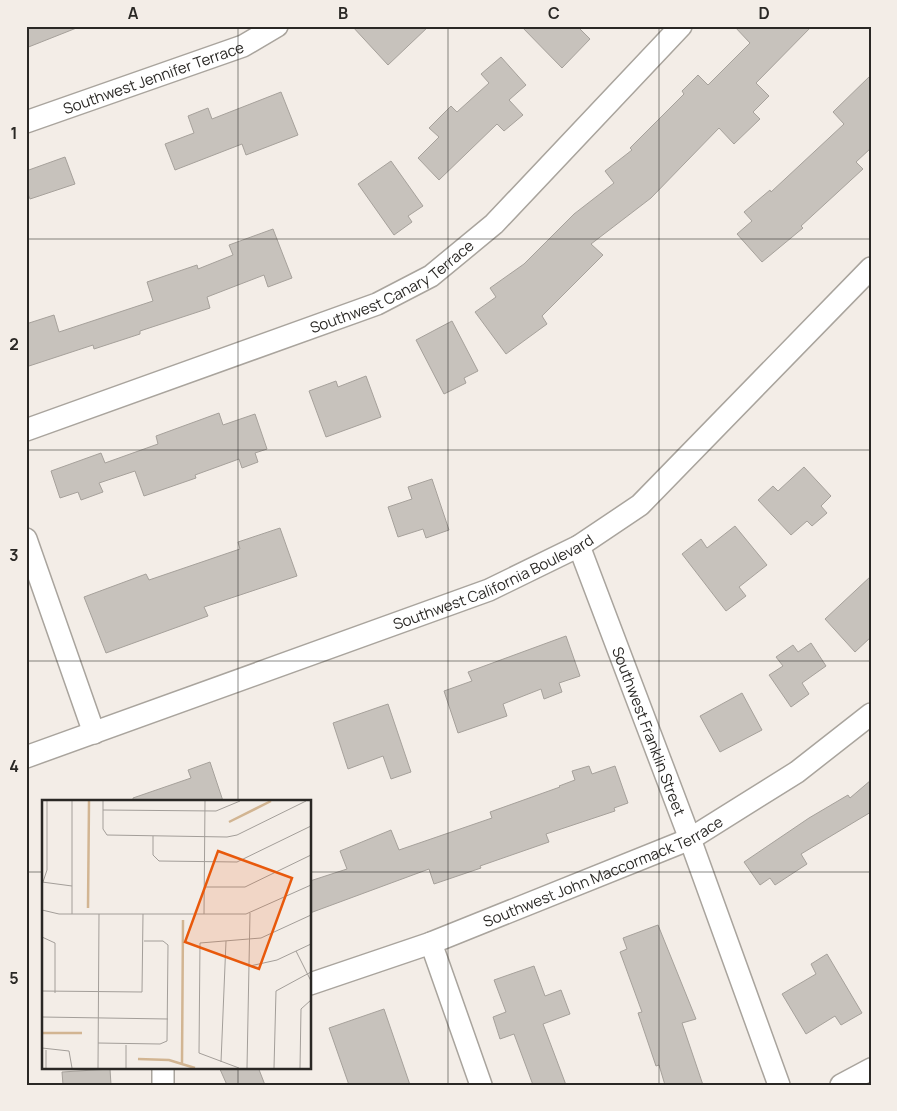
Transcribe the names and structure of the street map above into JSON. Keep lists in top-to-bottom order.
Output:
{
  "streets": {
    "street": [
      "Southwest Jennifer Terrace",
      "Southwest Canary Terrace",
      "Southwest California Boulevard",
      "Southwest Franklin Street",
      "Southwest John Maccormack Terrace"
    ]
  },
  "crossings": [
    ["Southwest California Boulevard", "Southwest Franklin Street"],
    ["Southwest Franklin Street", "Southwest John Maccormack Terrace"]
  ],
  "grid": {
    "columns": [
      "A",
      "B",
      "C",
      "D"
    ],
    "rows": [
      "1",
      "2",
      "3",
      "4",
      "5"
    ]
  }
}
